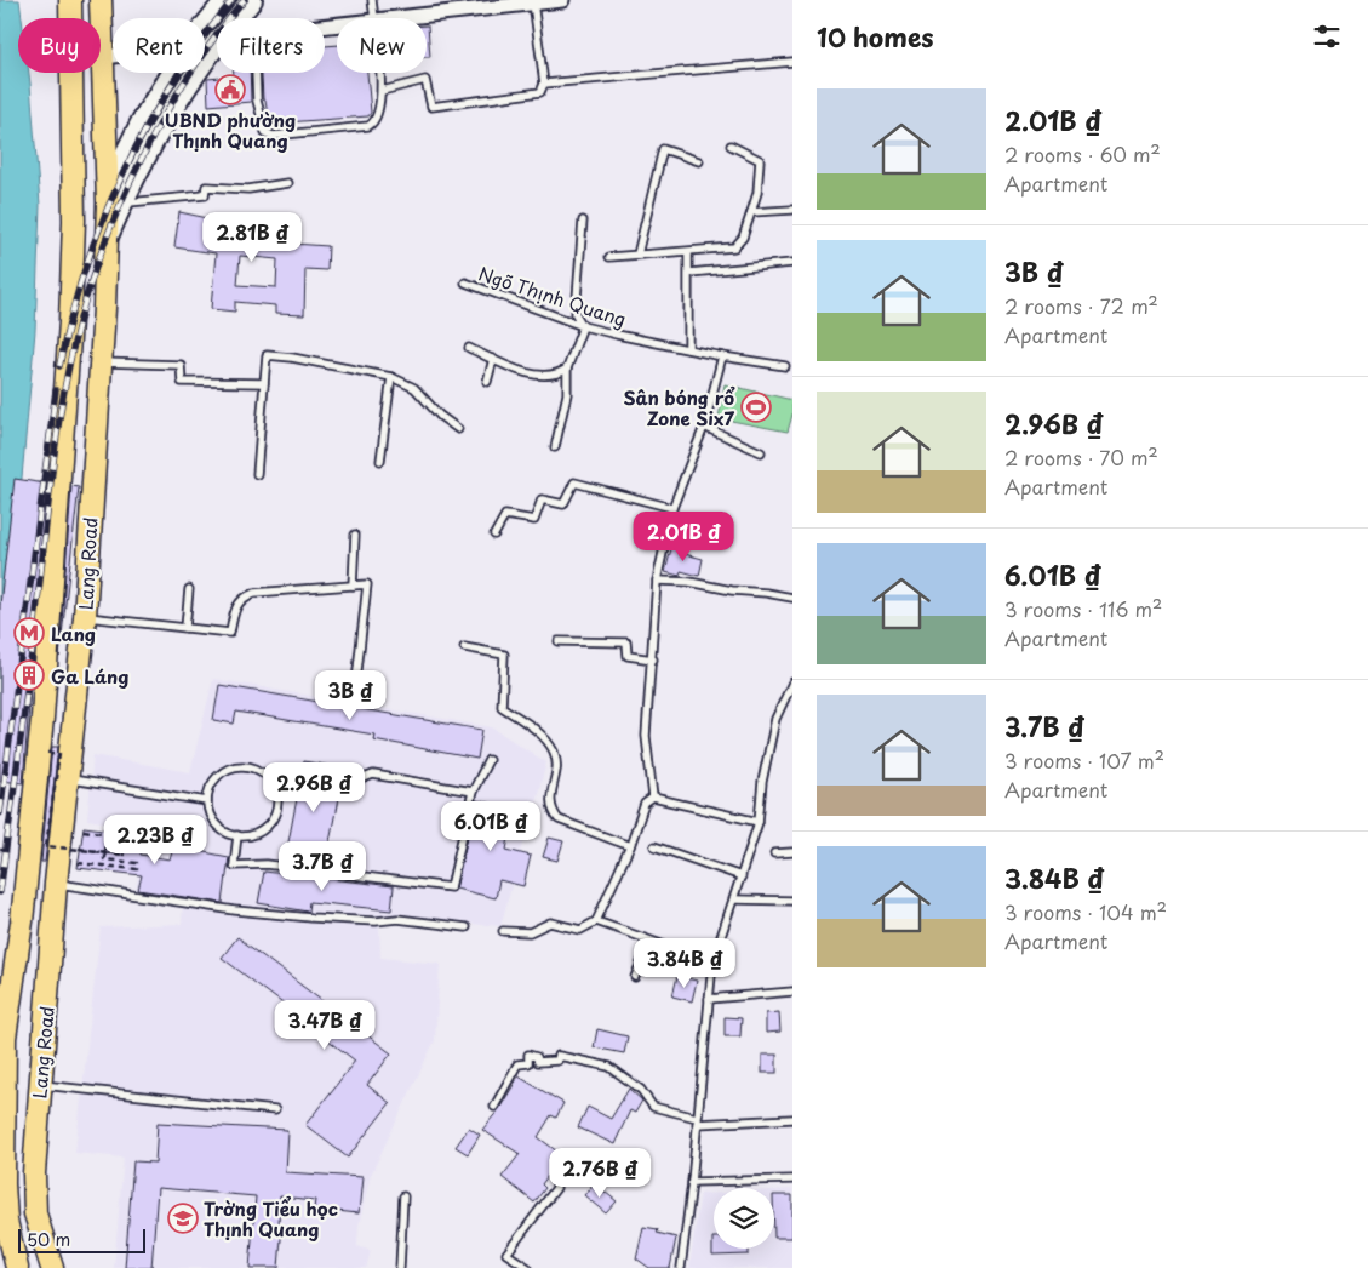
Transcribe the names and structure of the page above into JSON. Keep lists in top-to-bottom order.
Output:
{
  "streets": {
    "main road": ["Lang Road"],
    "lane": ["Ngõ Thịnh Quang"]
  },
  "places": {
    "public building": ["UBND phường Thịnh Quang"],
    "sports": ["Sân bóng rổ Zone Six7"],
    "metro station": ["Lang"],
    "building": ["Ga Láng"],
    "school or university": ["Trờng Tiểu học Thịnh Quang"]
  },
  "scale_bar": "50 m",
  "page": {
    "heading": "10 homes",
    "chip": [
      "Buy",
      "Rent",
      "Filters",
      "New"
    ],
    "list": [
      {
        "name": "2.01B ₫",
        "note": "2 rooms · 60 m² · Apartment"
      },
      {
        "name": "3B ₫",
        "note": "2 rooms · 72 m² · Apartment"
      },
      {
        "name": "2.96B ₫",
        "note": "2 rooms · 70 m² · Apartment"
      },
      {
        "name": "6.01B ₫",
        "note": "3 rooms · 116 m² · Apartment"
      },
      {
        "name": "3.7B ₫",
        "note": "3 rooms · 107 m² · Apartment"
      },
      {
        "name": "3.84B ₫",
        "note": "3 rooms · 104 m² · Apartment"
      }
    ],
    "price": [
      "2.81B ₫",
      "2.01B ₫",
      "3B ₫",
      "2.96B ₫",
      "6.01B ₫",
      "2.23B ₫",
      "3.7B ₫",
      "3.84B ₫",
      "3.47B ₫",
      "2.76B ₫"
    ],
    "scale": "50 m"
  }
}
